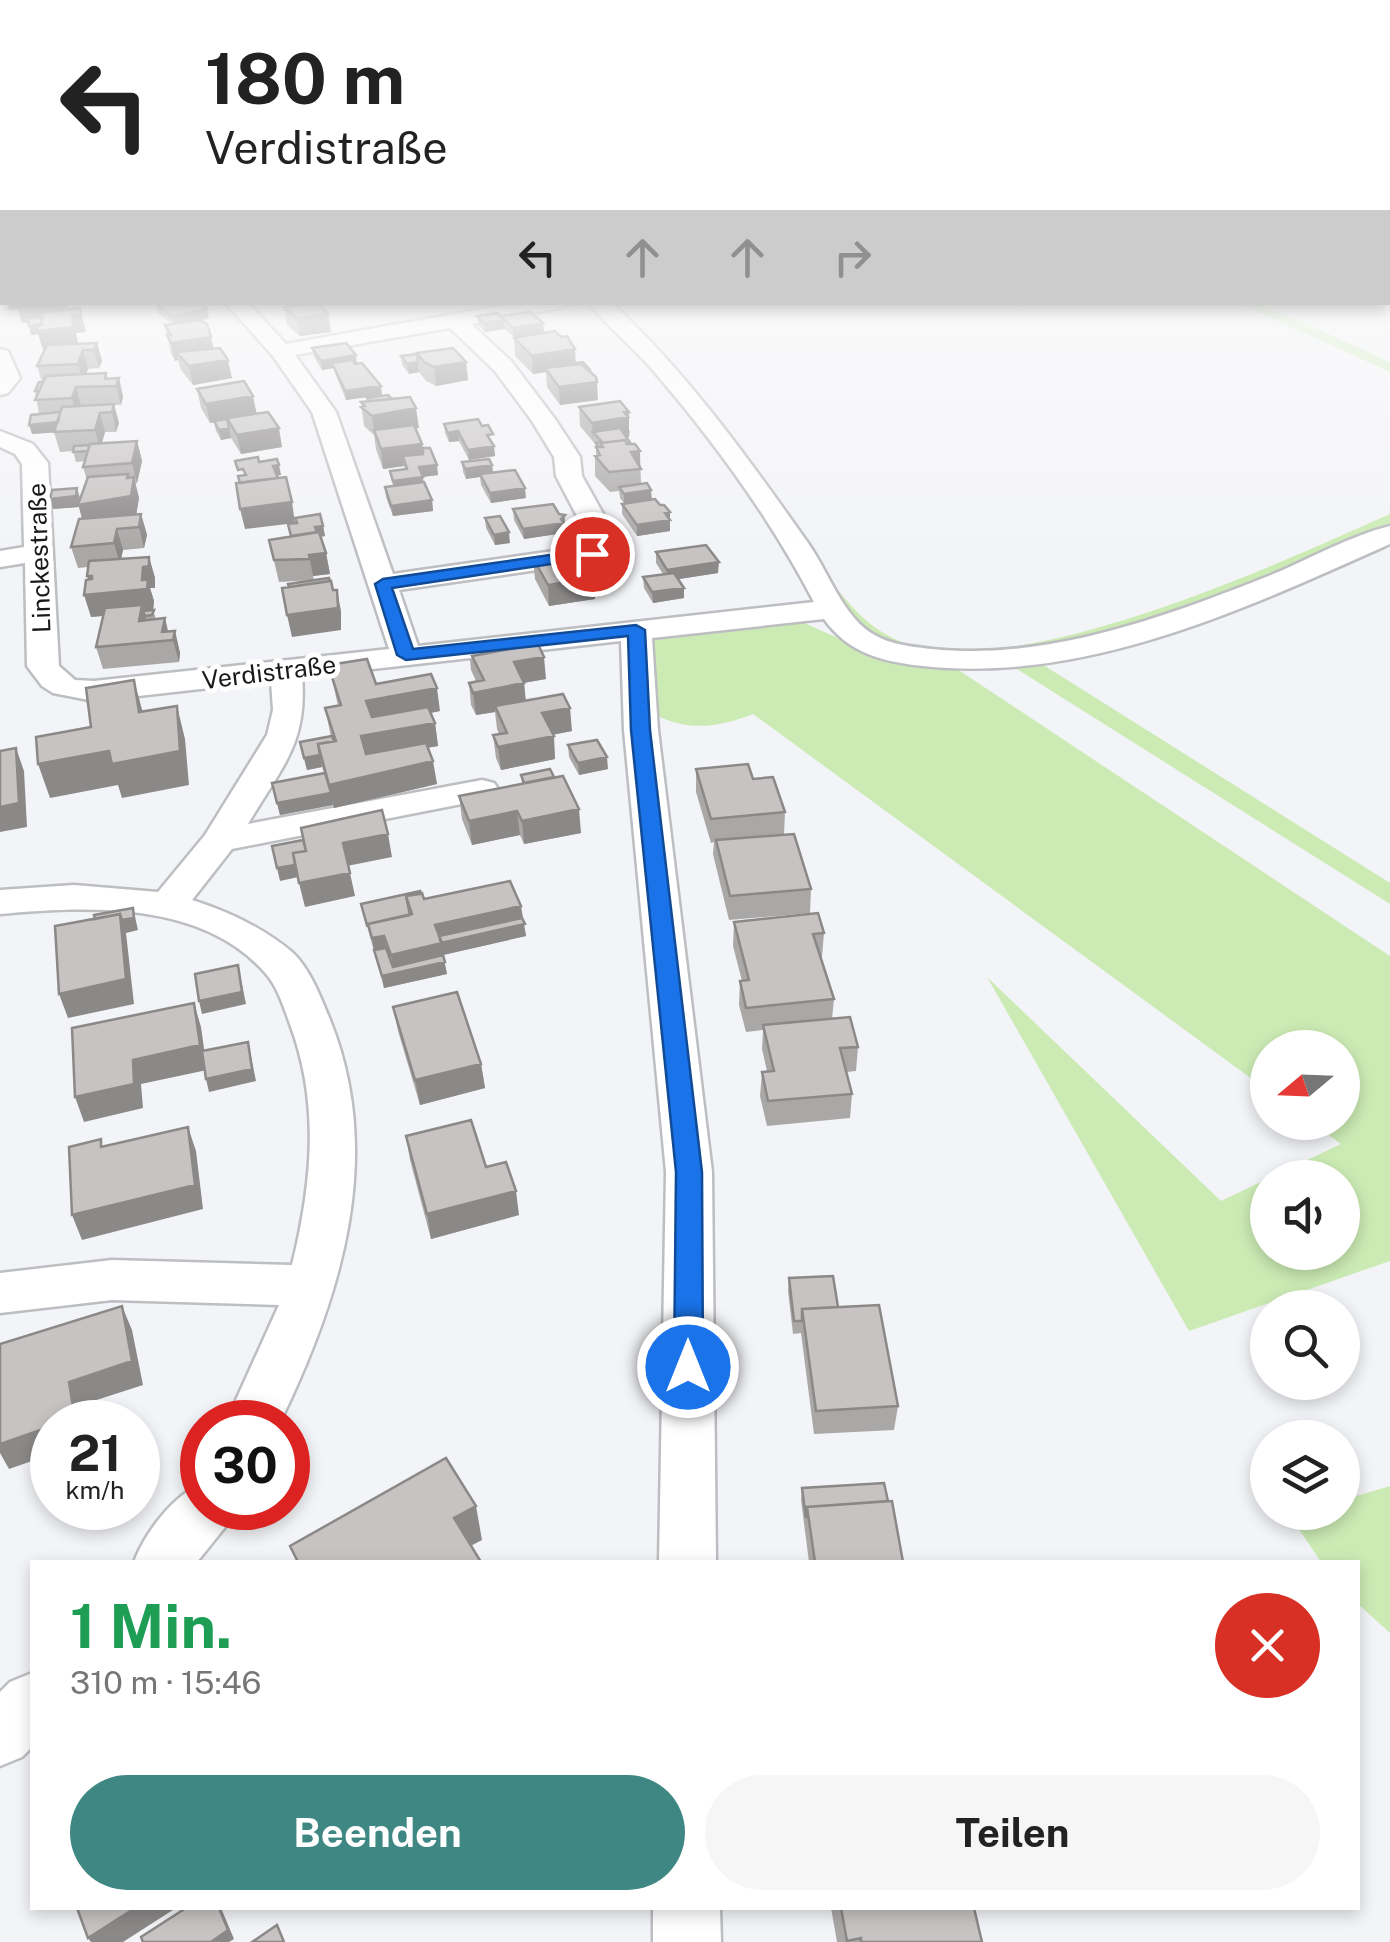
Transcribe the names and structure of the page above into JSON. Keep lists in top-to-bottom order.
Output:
{
  "streets": {
    "street": ["Linckestraße", "Verdistraße"]
  },
  "crossings": [
    ["Linckestraße", "Verdistraße"]
  ],
  "north": "left",
  "page": {
    "turn": ["180 m", "Verdistraße"],
    "speed": "21 km/h",
    "limit": "30",
    "heading": ["1 Min.", "310 m · 15:46"],
    "buttons": ["Beenden", "Teilen"]
  }
}
